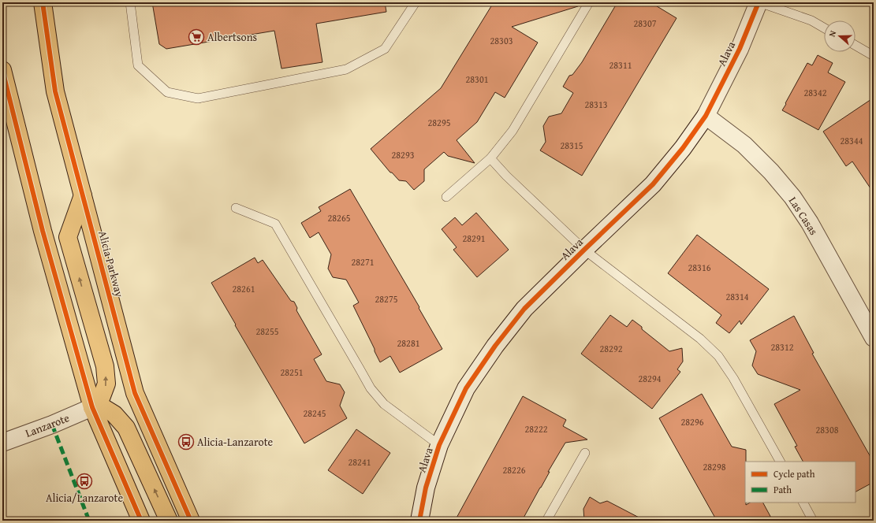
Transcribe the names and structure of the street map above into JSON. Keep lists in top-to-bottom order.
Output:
{
  "streets": {
    "main road": ["Alicia Parkway"],
    "street": ["Alava", "Las Casas", "Lanzarote"]
  },
  "crossings": [
    ["Alava", "Las Casas"]
  ],
  "places": {
    "supermarket": ["Albertsons"],
    "bus stop": ["Alicia-Lanzarote", "Alicia/Lanzarote"]
  },
  "house_numbers": [
    "28307",
    "28303",
    "28311",
    "28301",
    "28342",
    "28313",
    "28295",
    "28344",
    "28315",
    "28293",
    "28265",
    "28291",
    "28271",
    "28316",
    "28261",
    "28314",
    "28275",
    "28255",
    "28281",
    "28312",
    "28292",
    "28251",
    "28294",
    "28245",
    "28296",
    "28222",
    "28308",
    "28241",
    "28298",
    "28226"
  ],
  "legend": ["Cycle path", "Path"],
  "north": "left"
}
